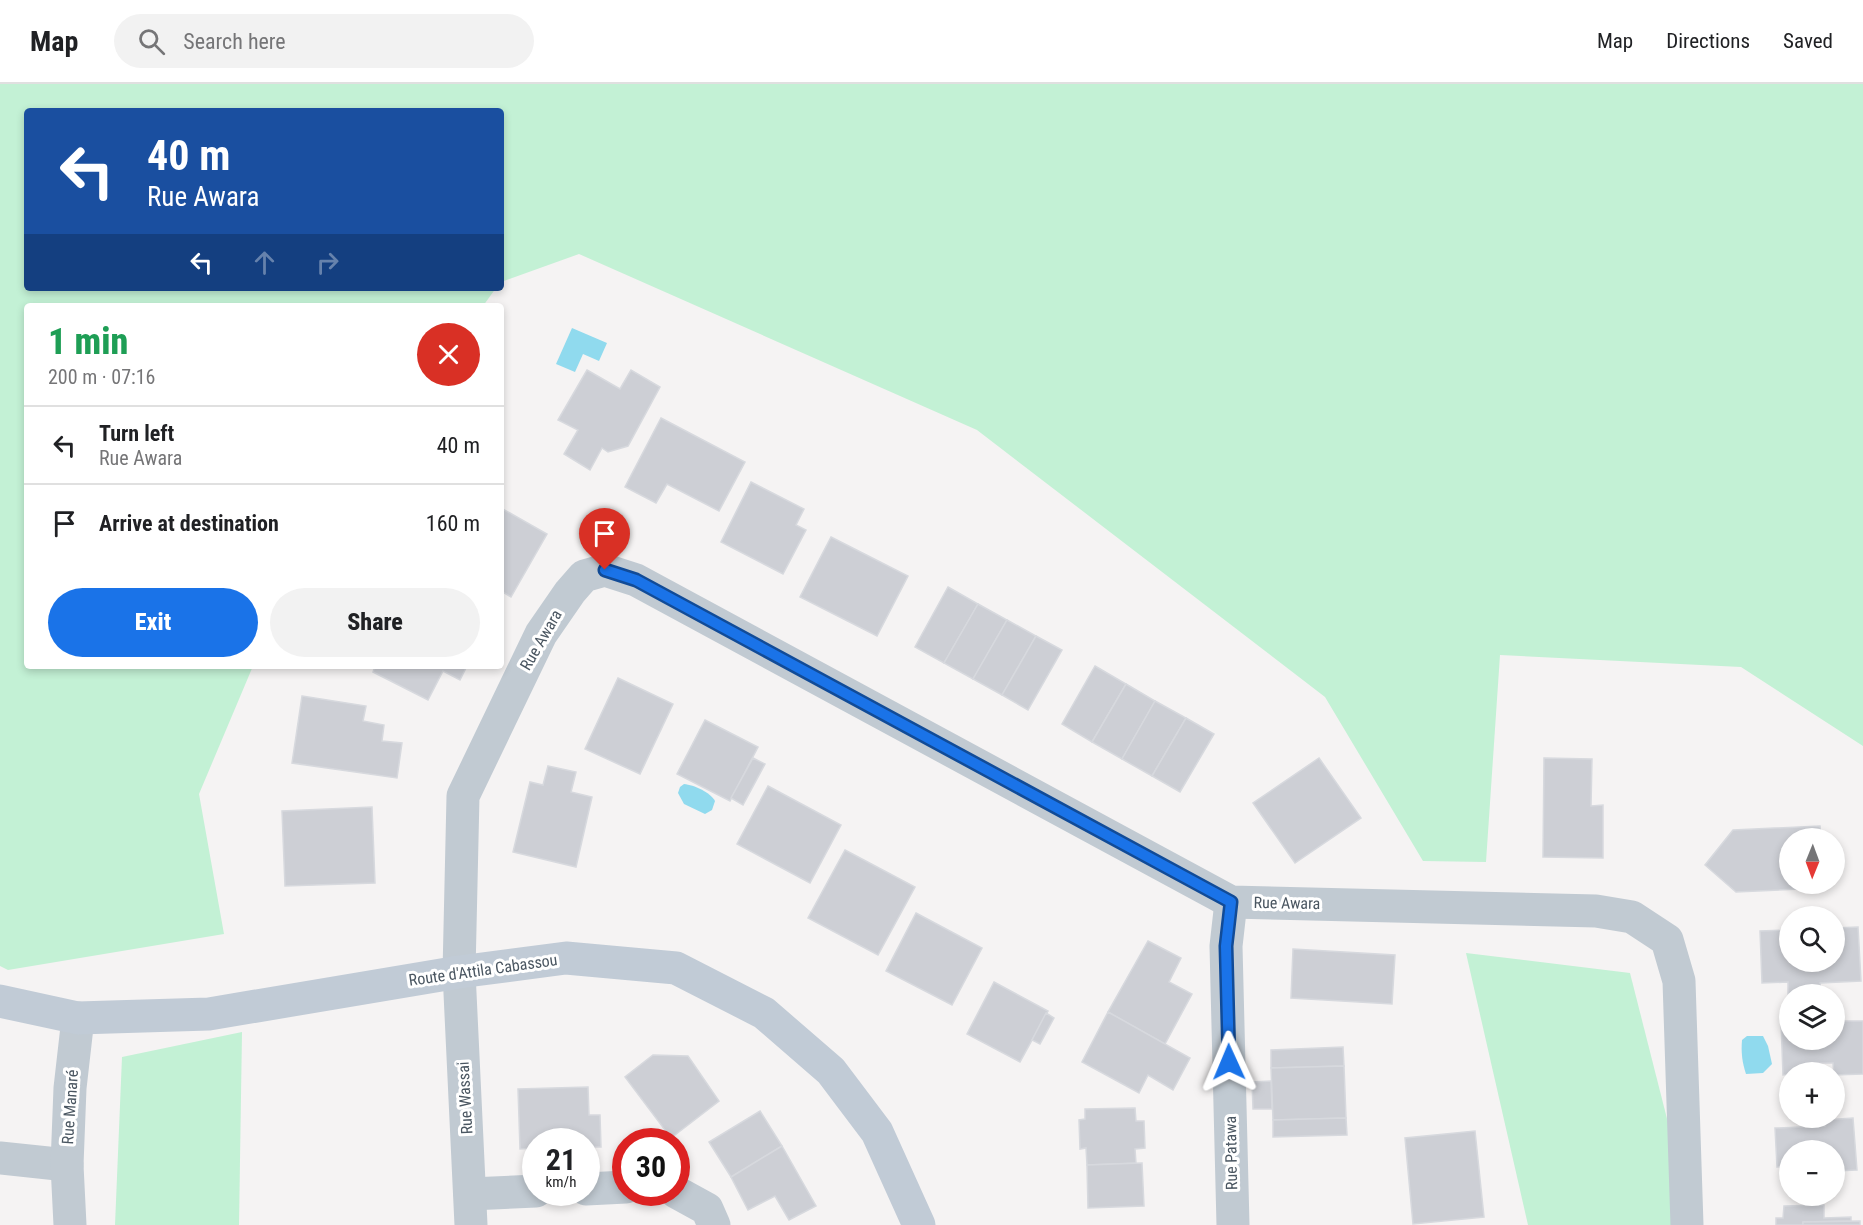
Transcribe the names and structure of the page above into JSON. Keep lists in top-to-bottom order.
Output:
{
  "streets": {
    "main road": ["Route d'Attila Cabassou"],
    "street": [
      "Rue Awara",
      "Rue Wassai",
      "Rue Manaré",
      "Rue Patawa"
    ]
  },
  "crossings": [
    ["Rue Awara", "Route d'Attila Cabassou"],
    ["Rue Awara", "Rue Wassai"],
    ["Rue Awara", "Rue Patawa"],
    ["Route d'Attila Cabassou", "Rue Wassai"],
    ["Route d'Attila Cabassou", "Rue Manaré"]
  ],
  "north": "bottom",
  "page": {
    "header": "Map",
    "search": "Search here",
    "nav": ["Map", "Directions", "Saved"],
    "turn": ["40 m", "Rue Awara"],
    "heading": ["1 min", "200 m · 07:16"],
    "list": [
      {
        "name": "Turn left",
        "note": "Rue Awara",
        "value": "40 m"
      },
      {
        "name": "Arrive at destination",
        "value": "160 m"
      }
    ],
    "buttons": ["Exit", "Share"],
    "map_buttons": ["+", "−"],
    "speed": "21 km/h",
    "limit": "30"
  }
}
